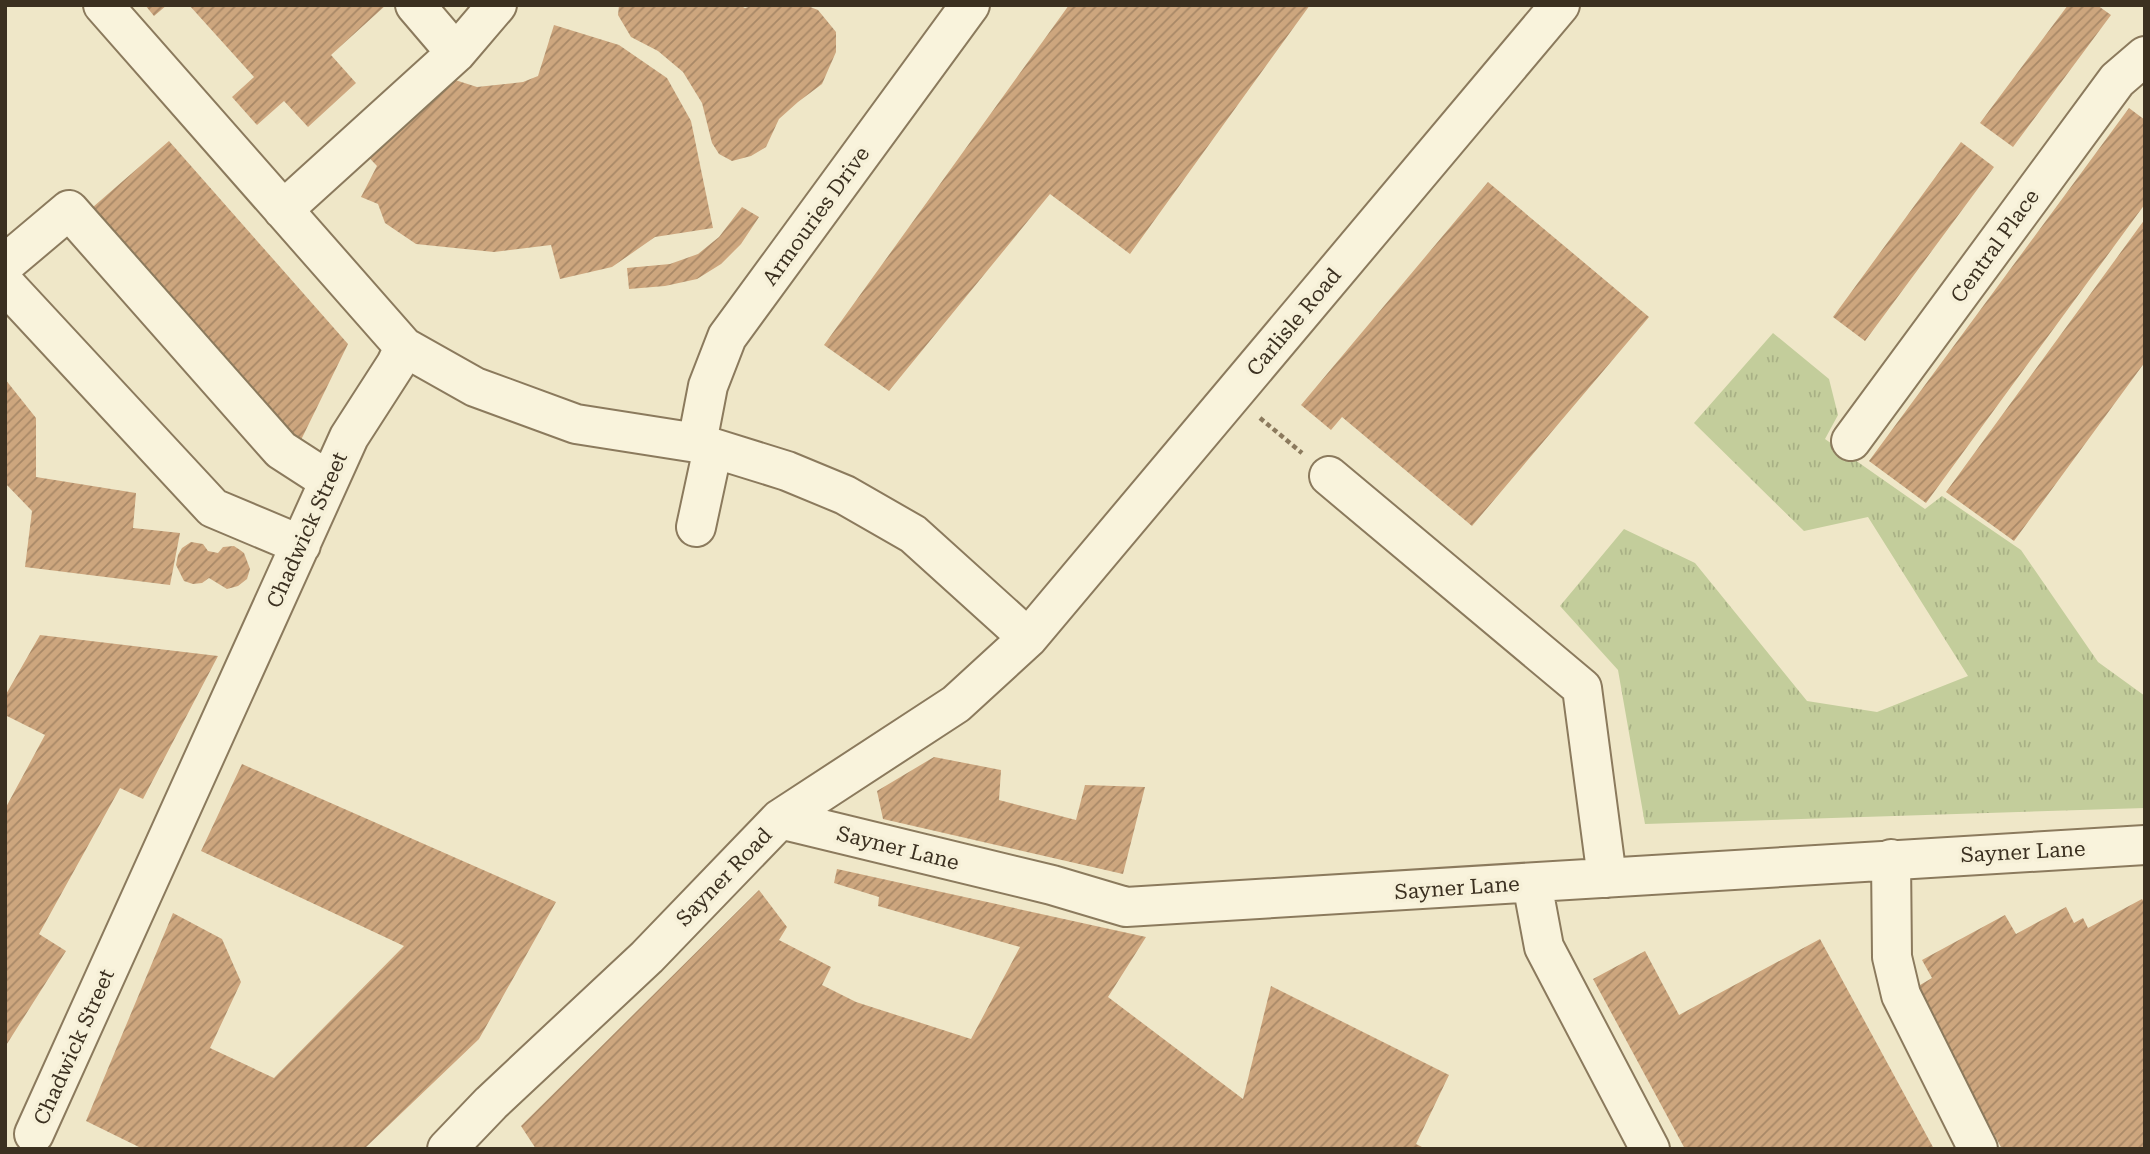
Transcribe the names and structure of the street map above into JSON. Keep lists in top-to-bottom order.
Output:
{
  "streets": {
    "street": [
      "Armouries Drive",
      "Central Place",
      "Carlisle Road",
      "Chadwick Street",
      "Sayner Lane",
      "Sayner Road"
    ]
  },
  "crossings": [
    ["Carlisle Road", "Sayner Road"],
    ["Sayner Lane", "Sayner Road"]
  ]
}
